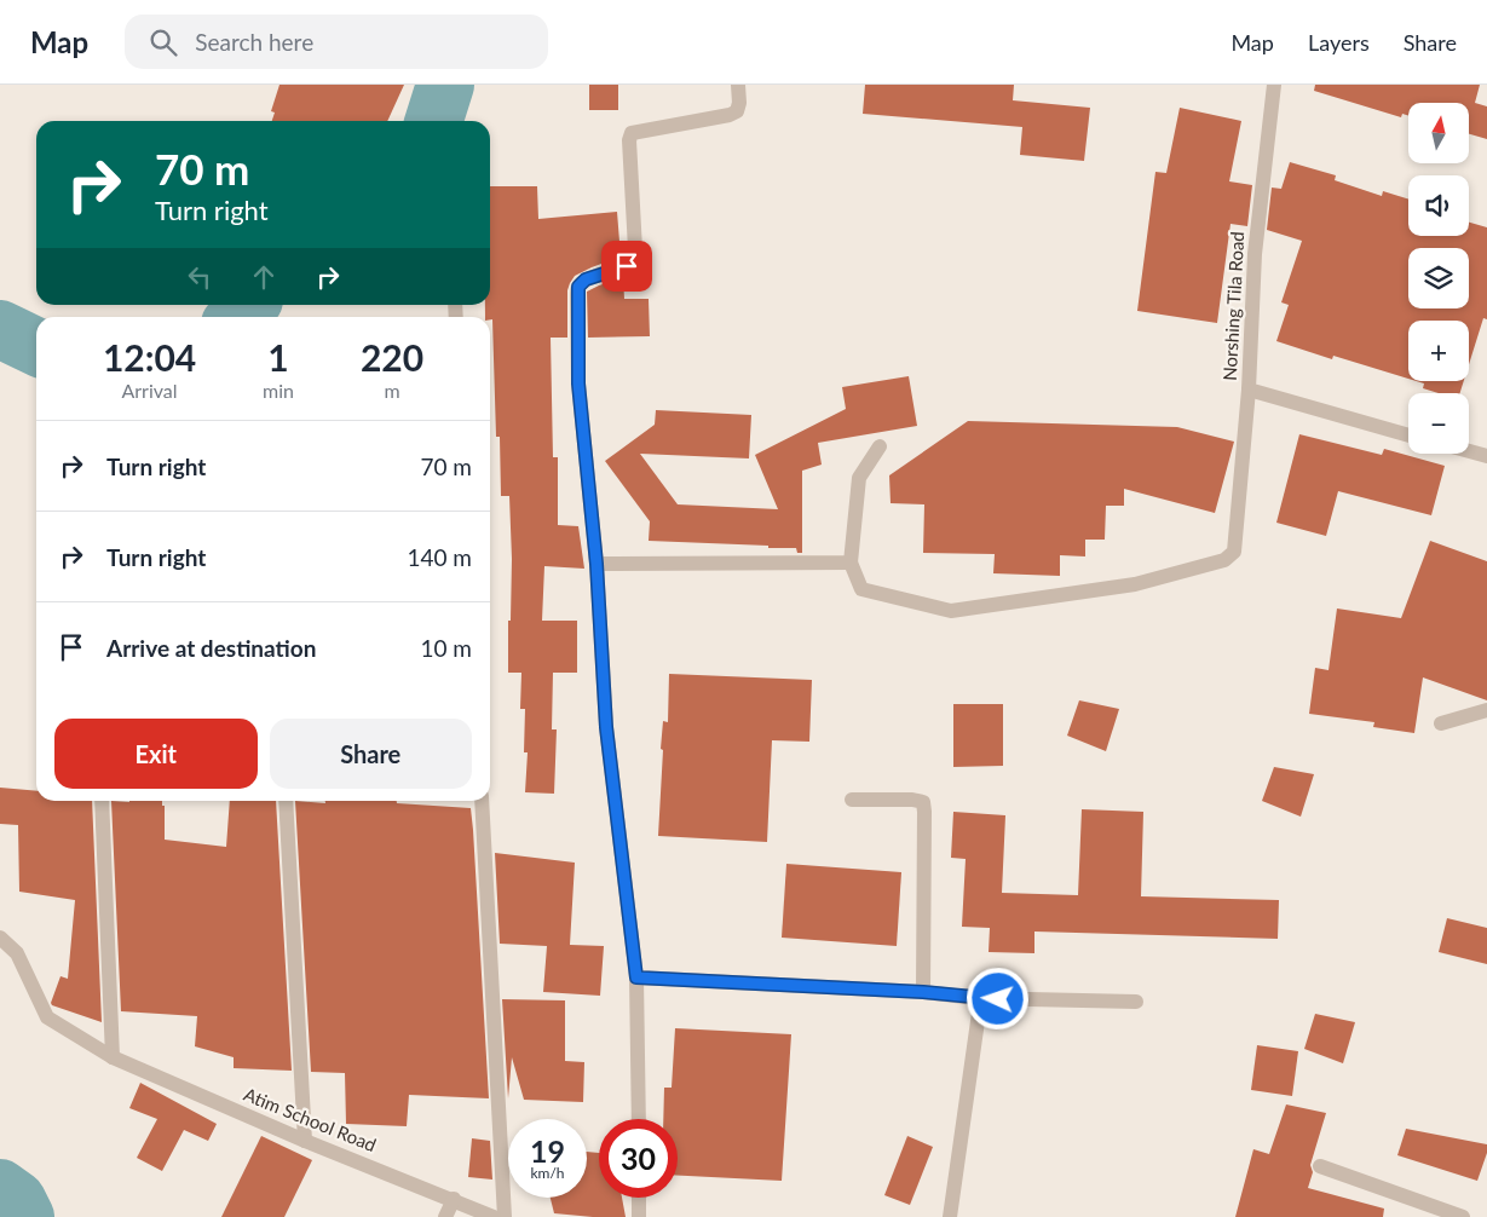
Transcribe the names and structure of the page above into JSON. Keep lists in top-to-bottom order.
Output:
{
  "streets": {
    "street": ["Norshing Tila Road", "Atim School Road"]
  },
  "north": "top",
  "page": {
    "header": "Map",
    "search": "Search here",
    "nav": ["Map", "Layers", "Share"],
    "map_buttons": ["+", "−"],
    "turn": ["70 m", "Turn right"],
    "eta": [
      "12:04",
      "Arrival",
      "1",
      "min",
      "220",
      "m"
    ],
    "list": [
      {
        "name": "Turn right",
        "value": "70 m"
      },
      {
        "name": "Turn right",
        "value": "140 m"
      },
      {
        "name": "Arrive at destination",
        "value": "10 m"
      }
    ],
    "buttons": ["Exit", "Share"],
    "speed": "19 km/h",
    "limit": "30"
  }
}
